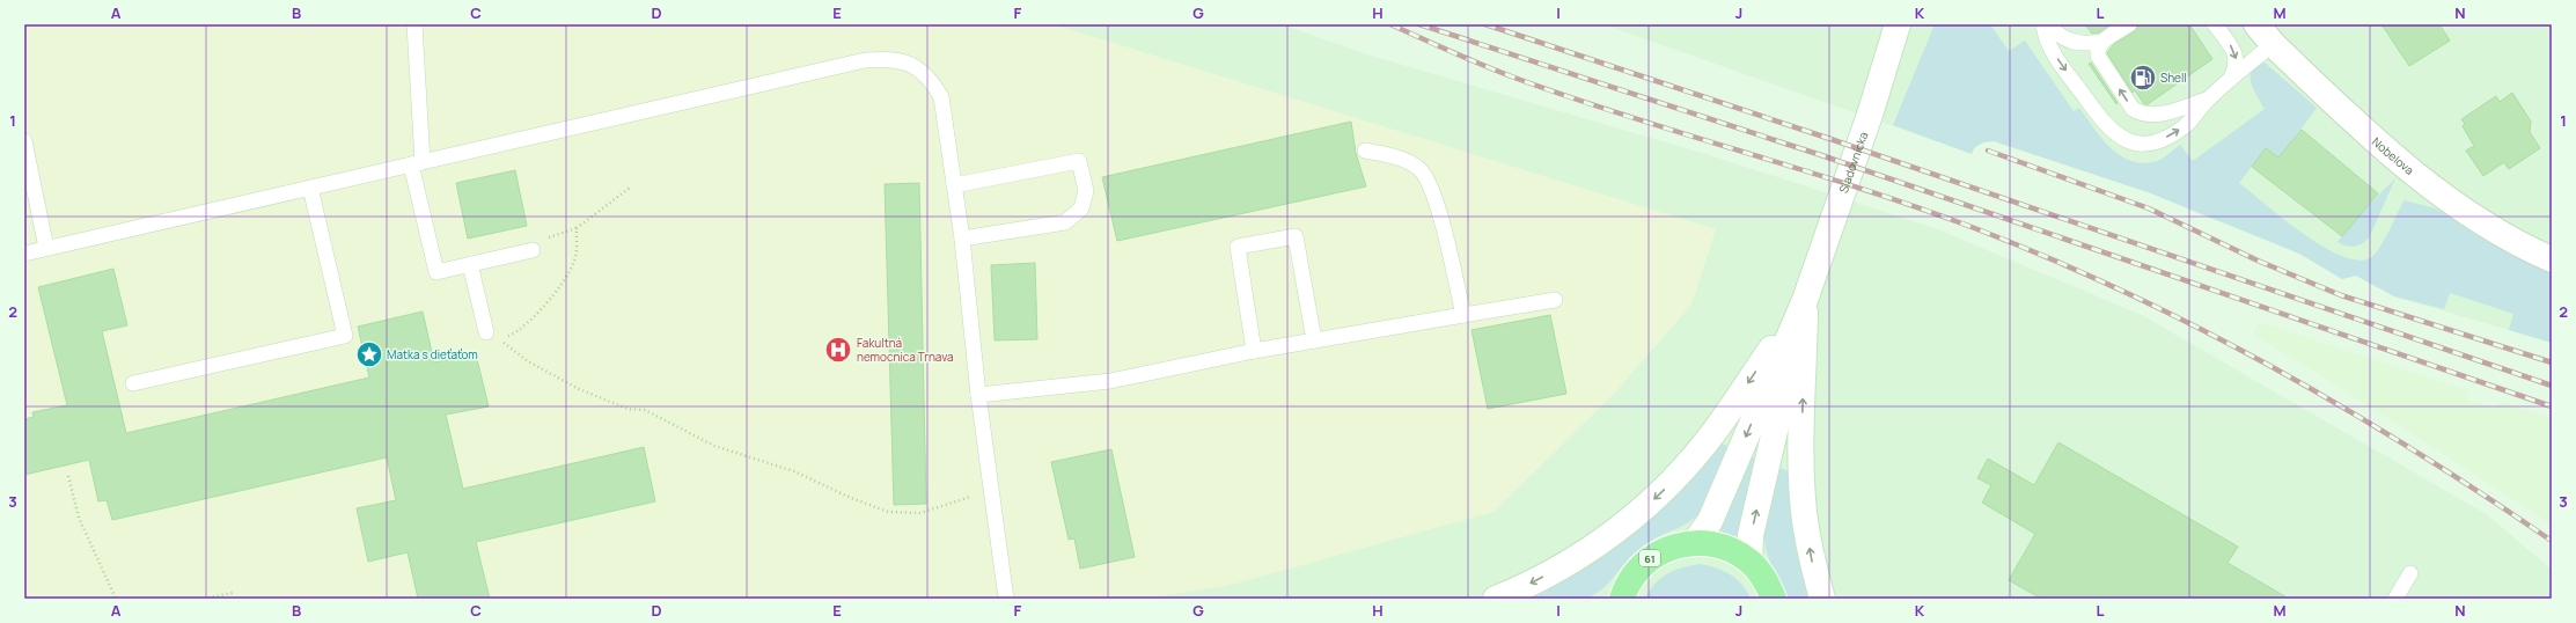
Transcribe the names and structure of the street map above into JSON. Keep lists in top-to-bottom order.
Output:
{
  "streets": {
    "main road": ["61"],
    "street": ["Nobelova", "Sladovnícka"]
  },
  "crossings": [
    ["Sladovnícka", "61"]
  ],
  "places": {
    "fuel station": ["Shell"],
    "hospital": ["Fakultná nemocnica Trnava"],
    "place": ["Matka s dieťaťom"]
  },
  "grid": {
    "columns": [
      "A",
      "B",
      "C",
      "D",
      "E",
      "F",
      "G",
      "H",
      "I",
      "J",
      "K",
      "L",
      "M",
      "N"
    ],
    "rows": ["1", "2", "3"]
  }
}
